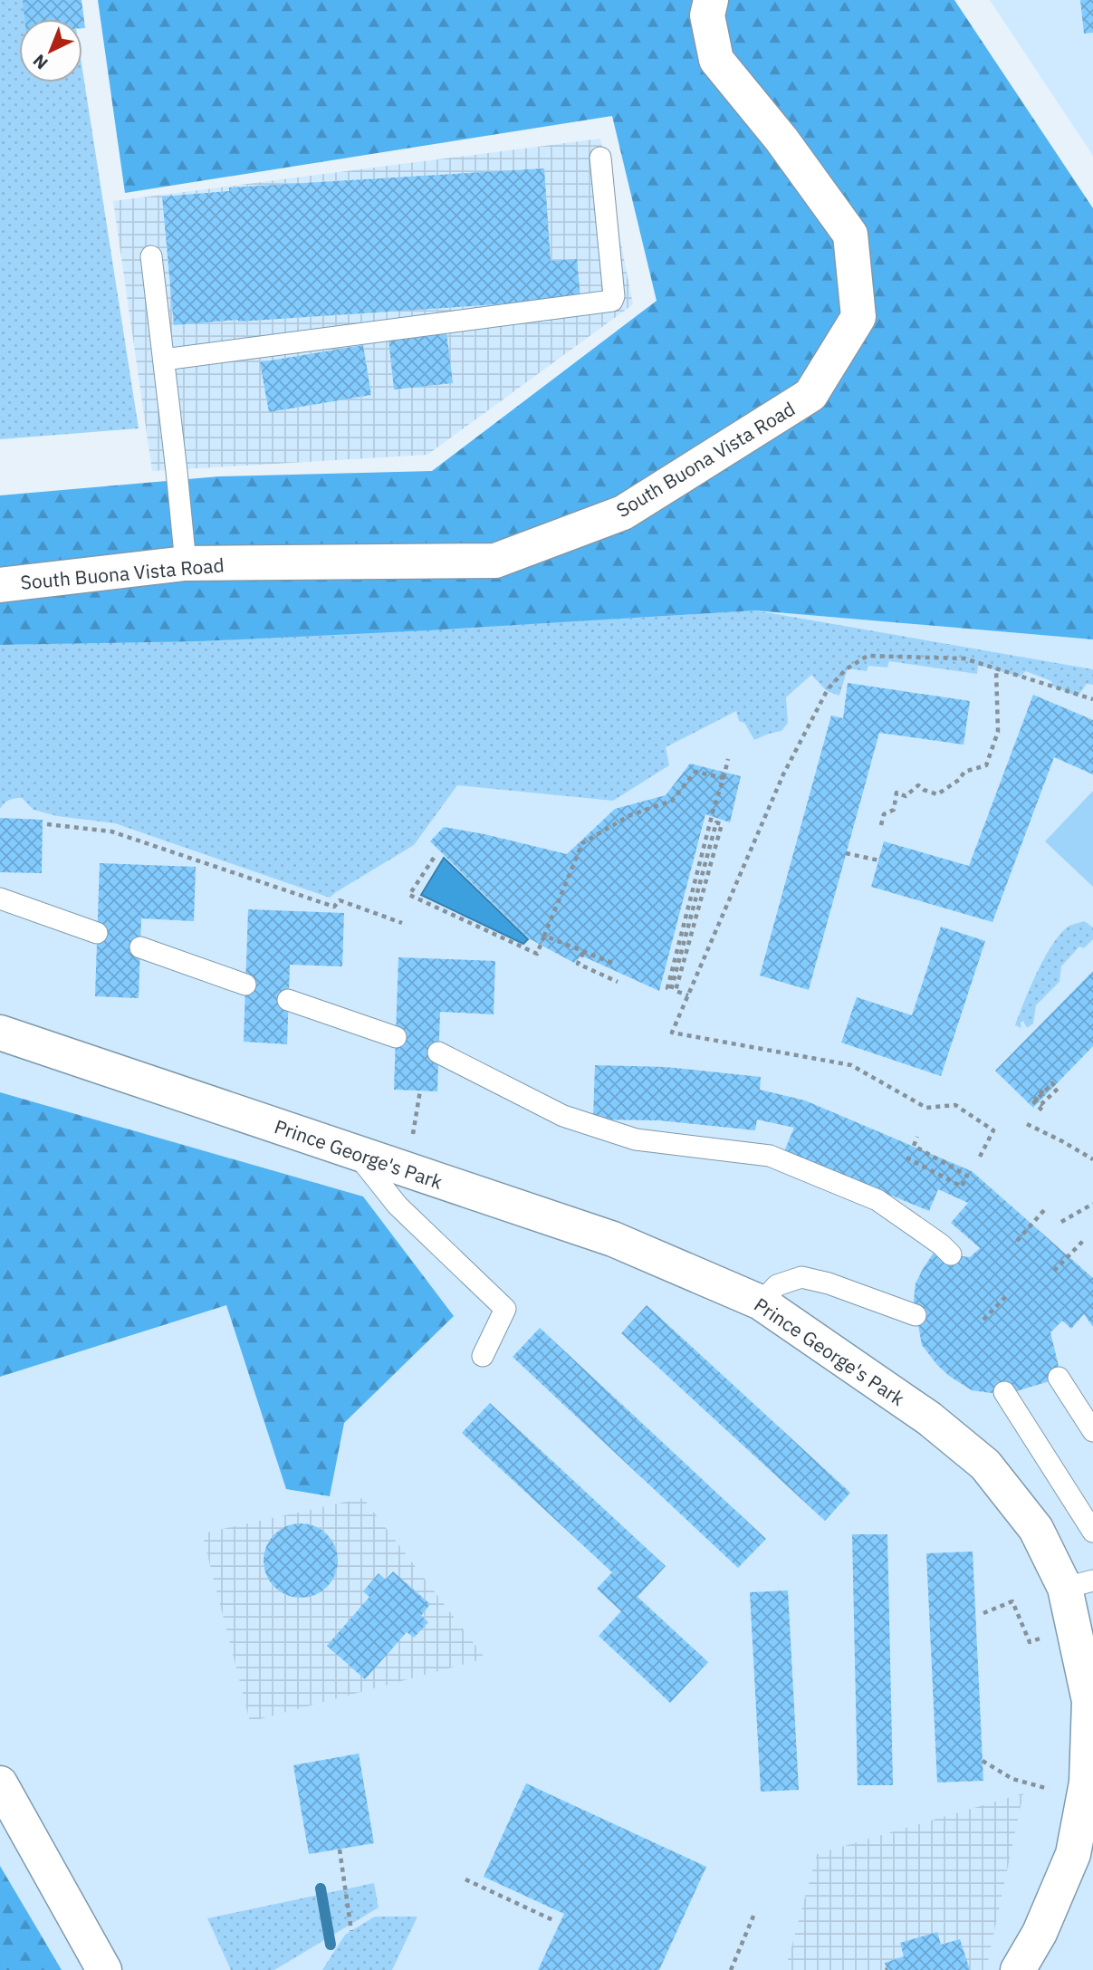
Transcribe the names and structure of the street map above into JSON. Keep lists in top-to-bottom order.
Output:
{
  "streets": {
    "street": ["South Buona Vista Road", "Prince George's Park"]
  },
  "north": "bottom left"
}
